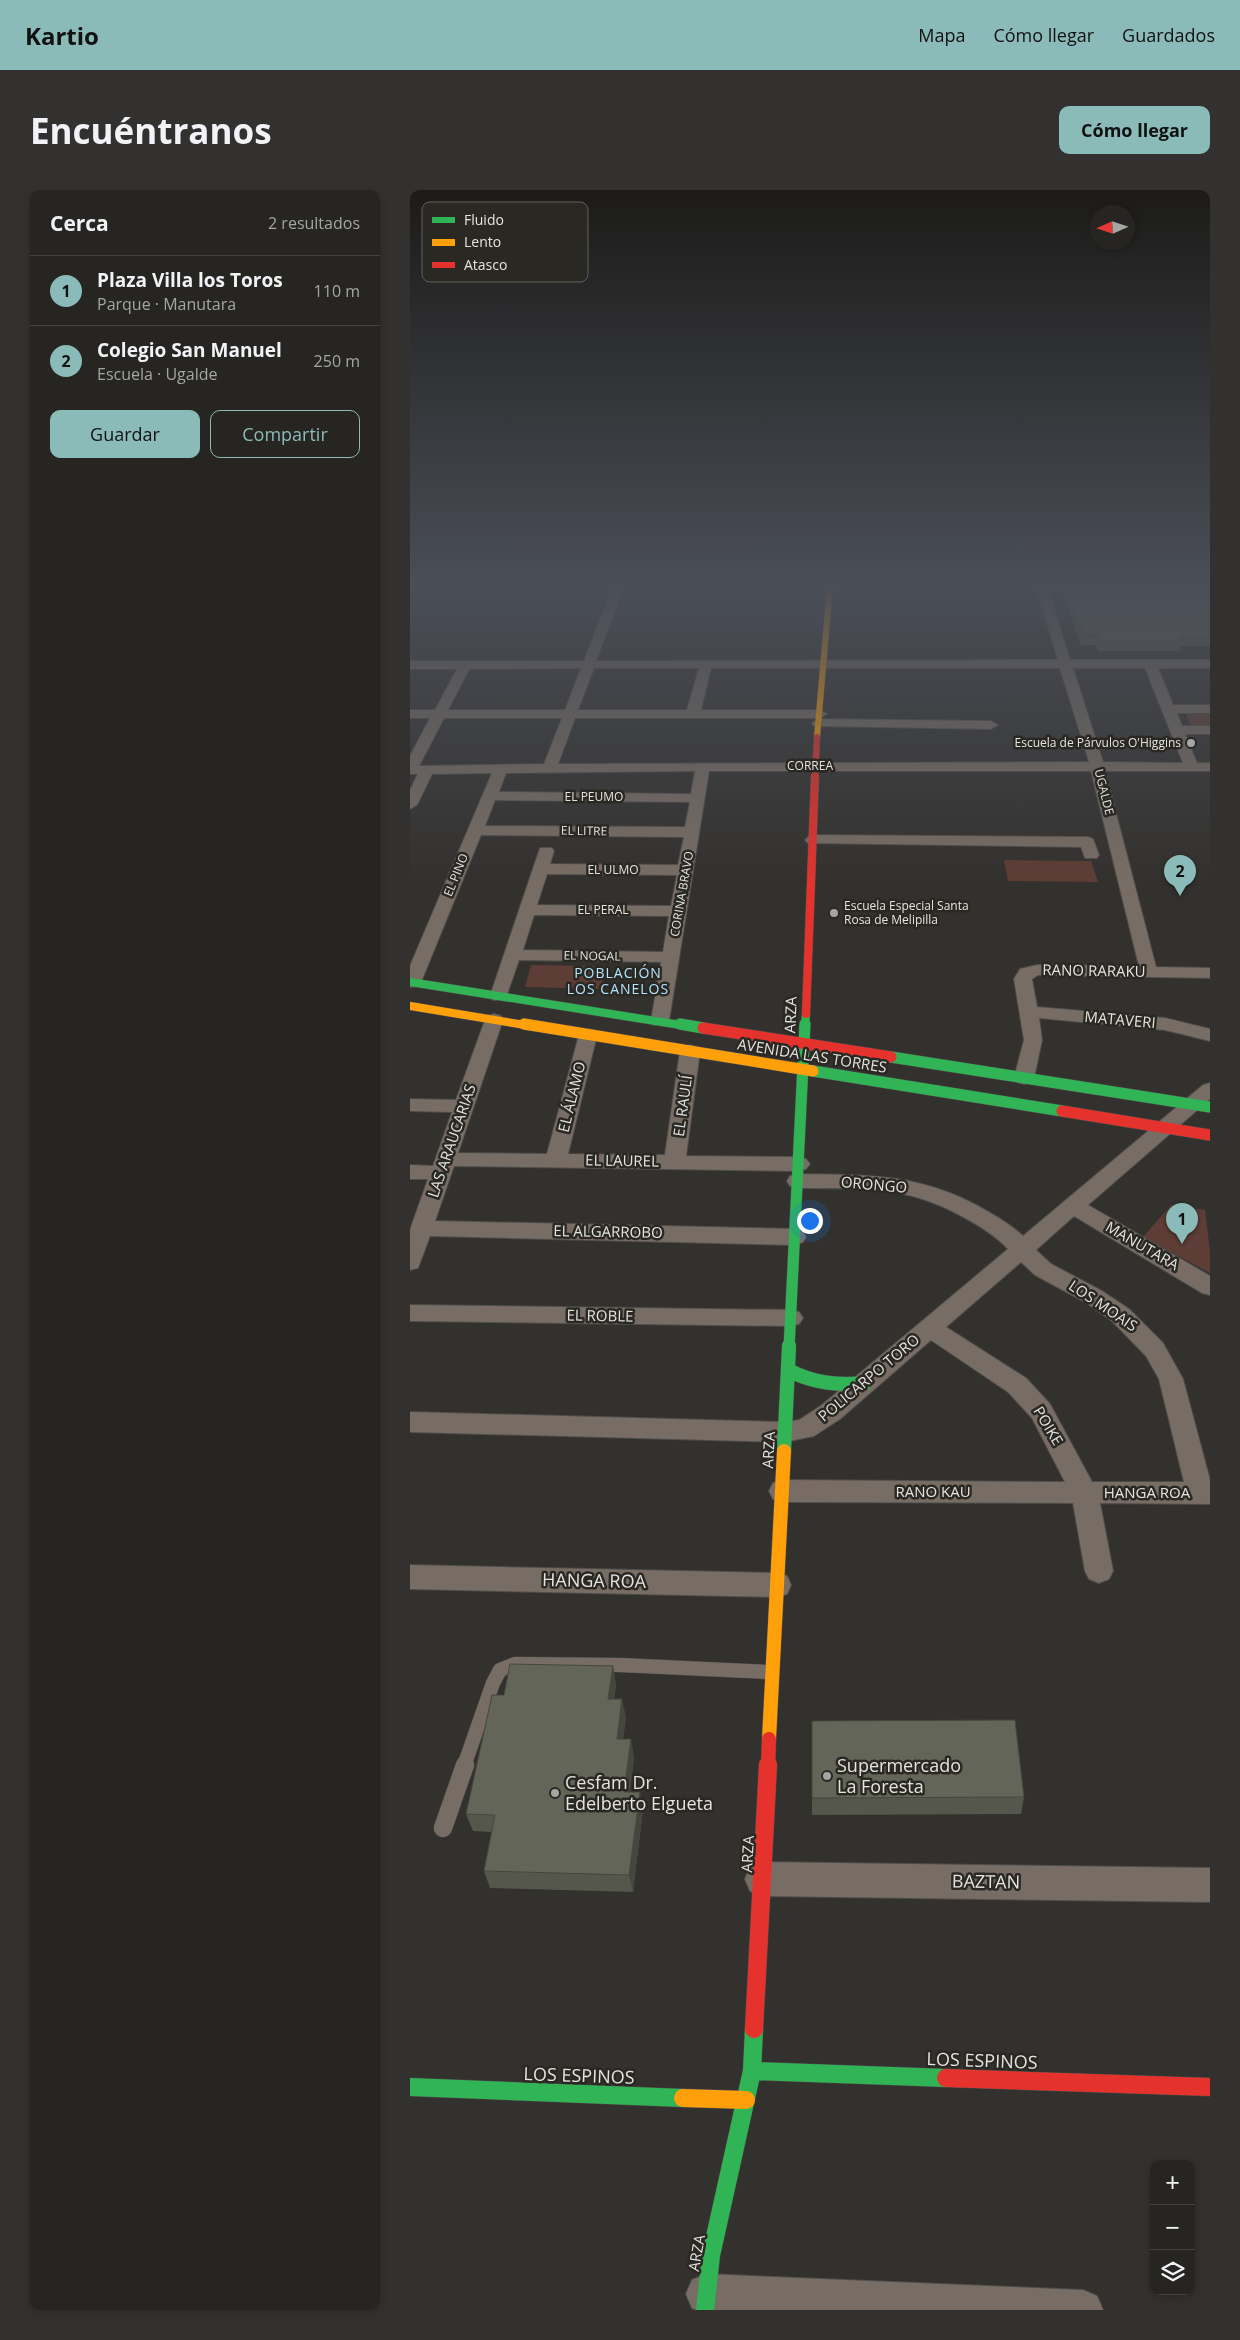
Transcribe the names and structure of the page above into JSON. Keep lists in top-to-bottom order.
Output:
{
  "streets": {
    "street": [
      "CORREA",
      "UGALDE",
      "EL PEUMO",
      "EL LITRE",
      "EL ULMO",
      "EL PINO",
      "CORINA BRAVO",
      "EL PERAL",
      "EL NOGAL",
      "RANO RARAKU",
      "ARZA",
      "MATAVERI",
      "AVENIDA LAS TORRES",
      "EL ÁLAMO",
      "EL RAULÍ",
      "LAS ARAUCARIAS",
      "EL LAUREL",
      "ORONGO",
      "EL ALGARROBO",
      "MANUTARA",
      "LOS MOAIS",
      "EL ROBLE",
      "POLICARPO TORO",
      "POIKE",
      "RANO KAU",
      "HANGA ROA",
      "BAZTAN",
      "LOS ESPINOS"
    ]
  },
  "crossings": [
    ["CORREA", "UGALDE"],
    ["CORREA", "EL PINO"],
    ["CORREA", "CORINA BRAVO"],
    ["CORREA", "ARZA"],
    ["UGALDE", "RANO RARAKU"],
    ["EL PEUMO", "EL PINO"],
    ["EL PEUMO", "CORINA BRAVO"],
    ["EL LITRE", "EL PINO"],
    ["EL LITRE", "CORINA BRAVO"],
    ["EL ULMO", "CORINA BRAVO"],
    ["EL PINO", "AVENIDA LAS TORRES"],
    ["CORINA BRAVO", "EL PERAL"],
    ["CORINA BRAVO", "EL NOGAL"],
    ["CORINA BRAVO", "AVENIDA LAS TORRES"],
    ["RANO RARAKU", "MATAVERI"],
    ["RANO RARAKU", "AVENIDA LAS TORRES"],
    ["ARZA", "AVENIDA LAS TORRES"],
    ["ARZA", "EL LAUREL"],
    ["ARZA", "ORONGO"],
    ["ARZA", "EL ALGARROBO"],
    ["ARZA", "EL ROBLE"],
    ["ARZA", "POLICARPO TORO"],
    ["ARZA", "RANO KAU"],
    ["ARZA", "HANGA ROA"],
    ["ARZA", "BAZTAN"],
    ["ARZA", "LOS ESPINOS"],
    ["AVENIDA LAS TORRES", "EL ÁLAMO"],
    ["AVENIDA LAS TORRES", "EL RAULÍ"],
    ["AVENIDA LAS TORRES", "LAS ARAUCARIAS"],
    ["AVENIDA LAS TORRES", "POLICARPO TORO"],
    ["EL ÁLAMO", "EL LAUREL"],
    ["EL RAULÍ", "EL LAUREL"],
    ["LAS ARAUCARIAS", "EL LAUREL"],
    ["LAS ARAUCARIAS", "EL ALGARROBO"],
    ["EL LAUREL", "ORONGO"],
    ["ORONGO", "LOS MOAIS"],
    ["ORONGO", "POLICARPO TORO"],
    ["MANUTARA", "POLICARPO TORO"],
    ["LOS MOAIS", "POLICARPO TORO"],
    ["LOS MOAIS", "HANGA ROA"],
    ["POLICARPO TORO", "POIKE"],
    ["POIKE", "RANO KAU"],
    ["POIKE", "HANGA ROA"],
    ["RANO KAU", "HANGA ROA"]
  ],
  "districts": ["POBLACIÓN LOS CANELOS"],
  "places": [
    "Escuela de Párvulos O'Higgins",
    "Escuela Especial Santa Rosa de Melipilla",
    "Supermercado La Foresta",
    "Cesfam Dr. Edelberto Elgueta"
  ],
  "legend": ["Fluido", "Lento", "Atasco"],
  "north": "left",
  "page": {
    "header": "Kartio",
    "nav": ["Mapa", "Cómo llegar", "Guardados"],
    "buttons": [
      "Cómo llegar",
      ["Guardar", "Compartir"]
    ],
    "title": "Encuéntranos",
    "heading": ["Cerca", "2 resultados"],
    "list": [
      {
        "mark": "1",
        "name": "Plaza Villa los Toros",
        "note": "Parque · Manutara",
        "value": "110 m"
      },
      {
        "mark": "2",
        "name": "Colegio San Manuel",
        "note": "Escuela · Ugalde",
        "value": "250 m"
      }
    ],
    "pins": ["2", "1"],
    "map_buttons": ["+", "−"]
  }
}
